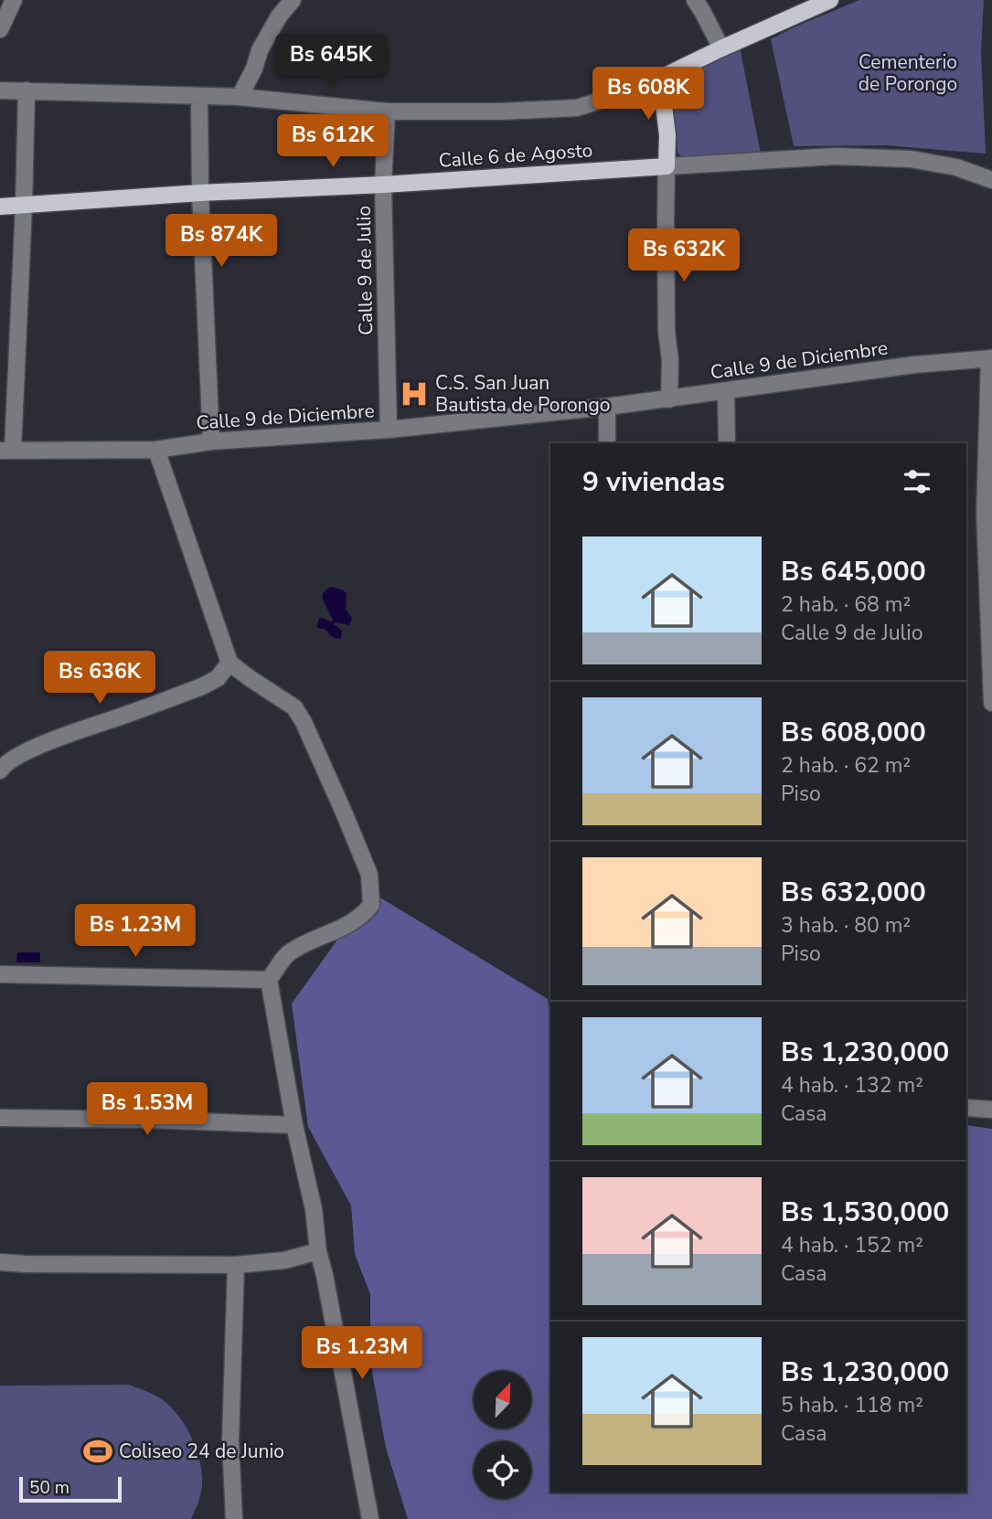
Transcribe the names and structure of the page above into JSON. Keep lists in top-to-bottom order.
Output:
{
  "streets": {
    "main road": ["Calle 6 de Agosto"],
    "street": ["Calle 9 de Julio", "Calle 9 de Diciembre"]
  },
  "crossings": [
    ["Calle 6 de Agosto", "Calle 9 de Julio"],
    ["Calle 9 de Julio", "Calle 9 de Diciembre"]
  ],
  "parks": ["Cementerio de Porongo"],
  "places": {
    "hospital": ["C.S. San Juan Bautista de Porongo"],
    "sports": ["Coliseo 24 de Junio"]
  },
  "scale_bar": "50 m",
  "north": "top right",
  "page": {
    "price": [
      "Bs 645K",
      "Bs 608K",
      "Bs 612K",
      "Bs 874K",
      "Bs 632K",
      "Bs 636K",
      "Bs 1.23M",
      "Bs 1.53M",
      "Bs 1.23M"
    ],
    "heading": "9 viviendas",
    "list": [
      {
        "name": "Bs 645,000",
        "note": "2 hab. · 68 m² · Calle 9 de Julio"
      },
      {
        "name": "Bs 608,000",
        "note": "2 hab. · 62 m² · Piso"
      },
      {
        "name": "Bs 632,000",
        "note": "3 hab. · 80 m² · Piso"
      },
      {
        "name": "Bs 1,230,000",
        "note": "4 hab. · 132 m² · Casa"
      },
      {
        "name": "Bs 1,530,000",
        "note": "4 hab. · 152 m² · Casa"
      },
      {
        "name": "Bs 1,230,000",
        "note": "5 hab. · 118 m² · Casa"
      }
    ],
    "scale": "50 m"
  }
}
